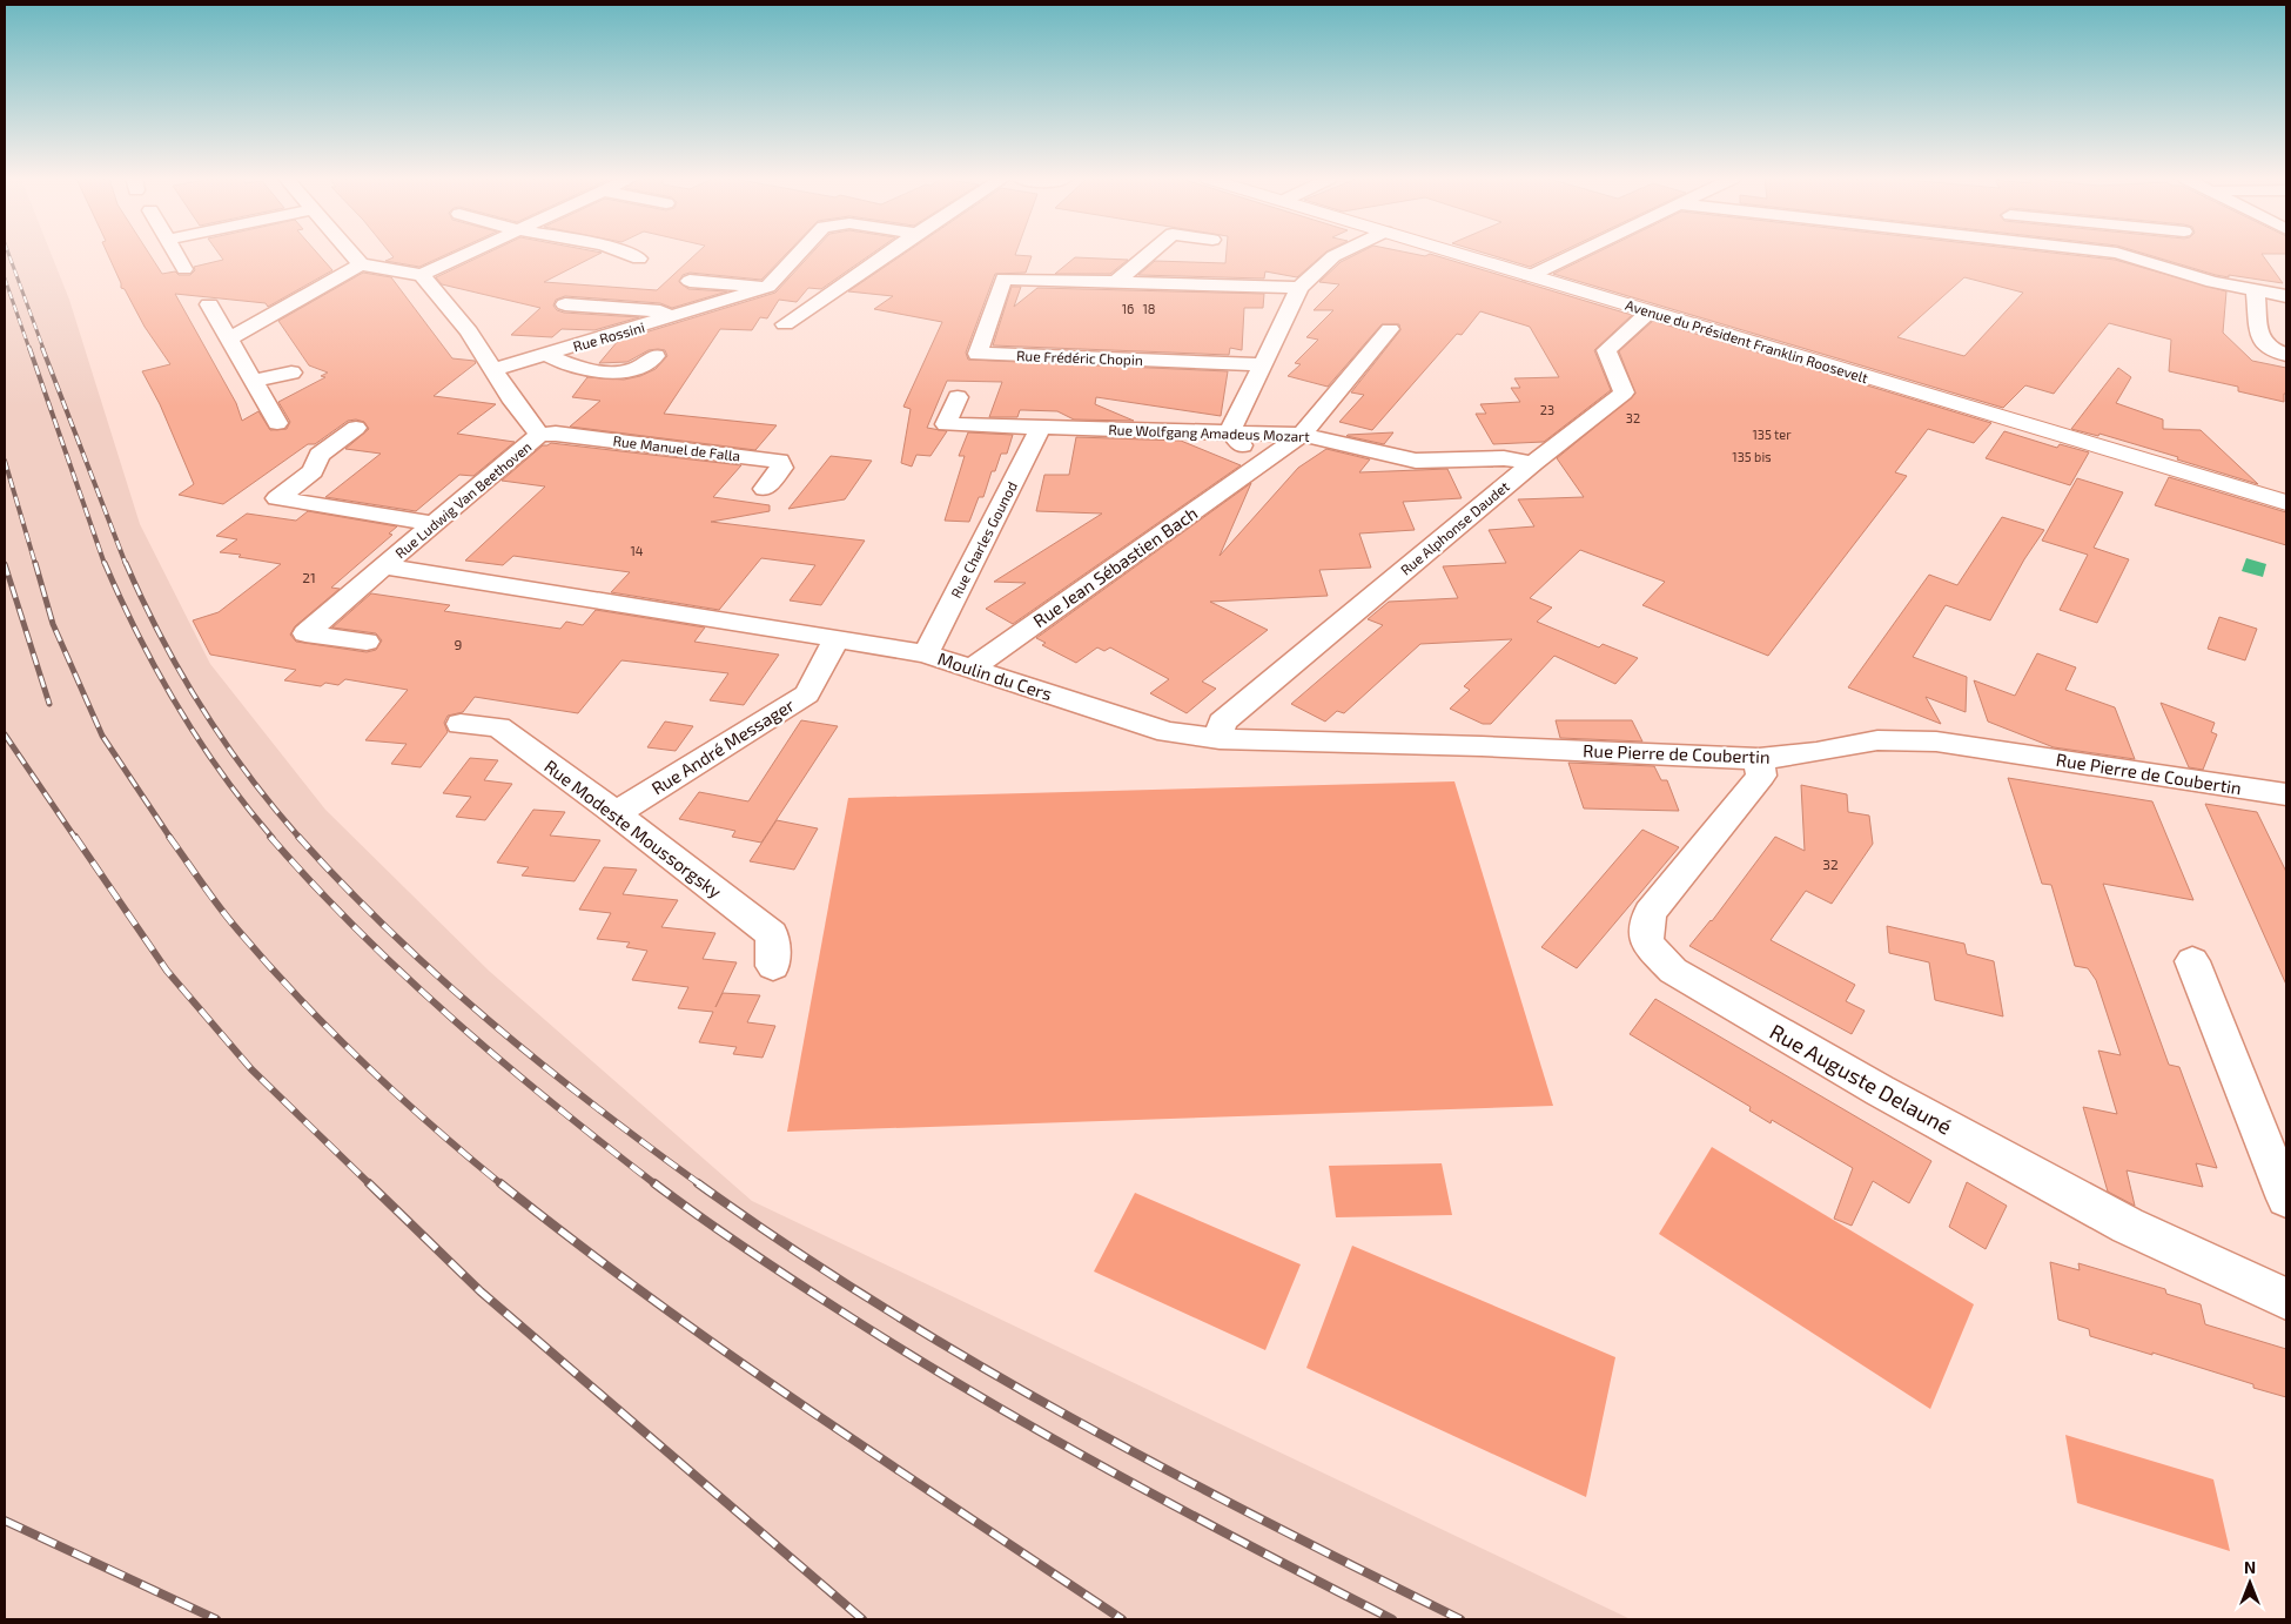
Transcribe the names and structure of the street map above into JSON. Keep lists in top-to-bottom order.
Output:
{
  "streets": {
    "main road": ["Avenue du Président Franklin Roosevelt"],
    "street": [
      "Rue Rossini",
      "Rue Frédéric Chopin",
      "Rue Wolfgang Amadeus Mozart",
      "Rue Manuel de Falla",
      "Rue Ludwig Van Beethoven",
      "Rue Alphonse Daudet",
      "Rue Charles Gounod",
      "Rue Jean Sébastien Bach",
      "Moulin du Cers",
      "Rue André Messager",
      "Rue Pierre de Coubertin",
      "Rue Modeste Moussorgsky",
      "Rue Auguste Delauné"
    ]
  },
  "crossings": [
    ["Rue Rossini", "Rue Ludwig Van Beethoven"],
    ["Avenue du Président Franklin Roosevelt", "Rue Alphonse Daudet"],
    ["Rue Wolfgang Amadeus Mozart", "Rue Alphonse Daudet"],
    ["Rue Wolfgang Amadeus Mozart", "Rue Charles Gounod"],
    ["Rue Wolfgang Amadeus Mozart", "Rue Jean Sébastien Bach"],
    ["Rue Manuel de Falla", "Rue Ludwig Van Beethoven"],
    ["Rue Ludwig Van Beethoven", "Moulin du Cers"],
    ["Rue Ludwig Van Beethoven", "Rue André Messager"],
    ["Rue Alphonse Daudet", "Rue Pierre de Coubertin"],
    ["Rue Charles Gounod", "Moulin du Cers"],
    ["Rue Jean Sébastien Bach", "Moulin du Cers"],
    ["Moulin du Cers", "Rue André Messager"],
    ["Moulin du Cers", "Rue Pierre de Coubertin"],
    ["Rue André Messager", "Rue Modeste Moussorgsky"],
    ["Rue Pierre de Coubertin", "Rue Auguste Delauné"]
  ],
  "house_numbers": [
    "16",
    "18",
    "23",
    "32",
    "135 ter",
    "135 bis",
    "14",
    "21",
    "9",
    "32"
  ],
  "north": "top"
}
